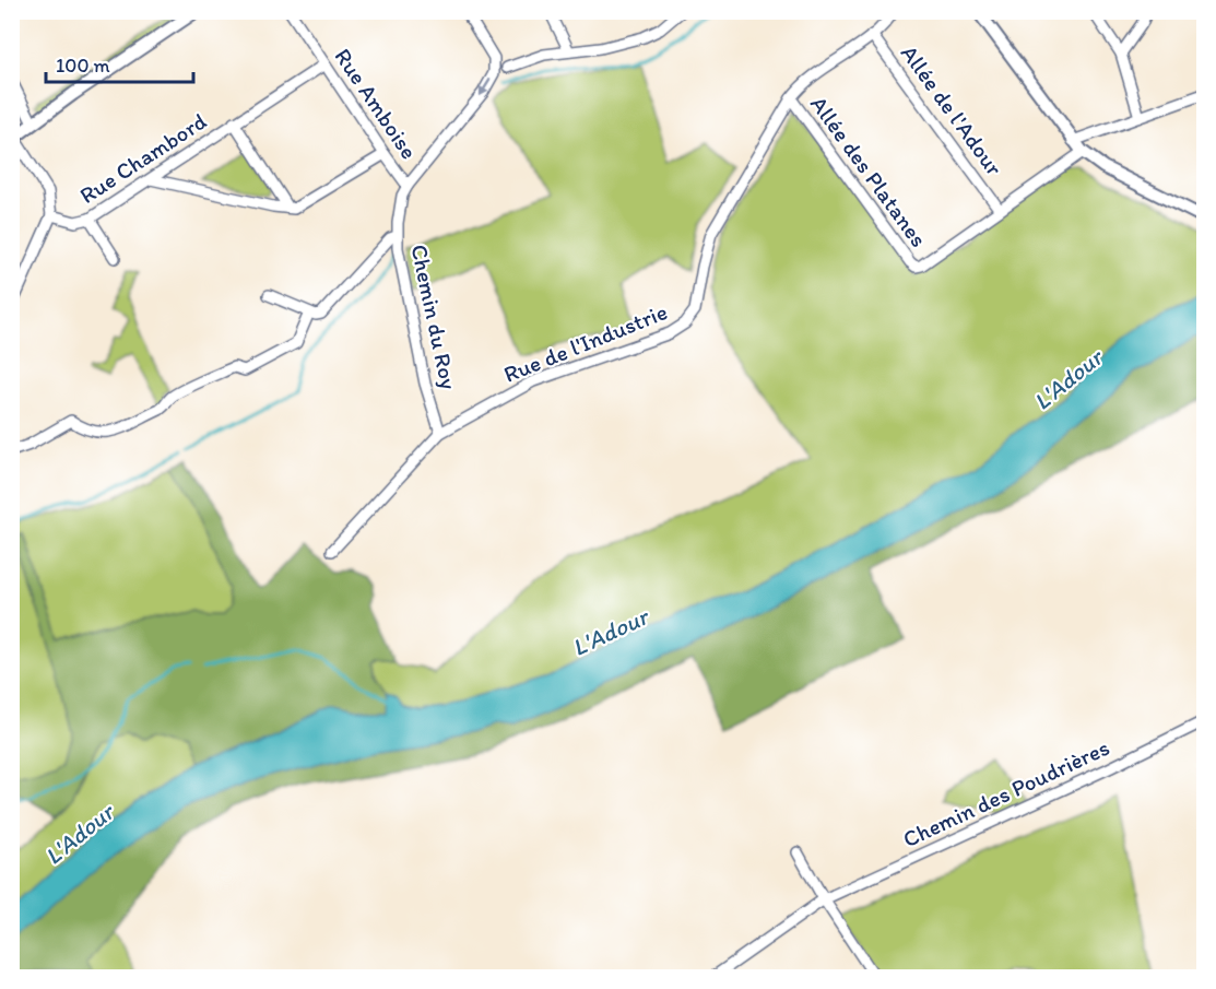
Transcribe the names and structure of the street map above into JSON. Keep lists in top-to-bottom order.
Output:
{
  "streets": {
    "street": [
      "Rue Amboise",
      "Allée de l'Adour",
      "Rue Chambord",
      "Allée des Platanes",
      "Chemin du Roy",
      "Rue de l'Industrie",
      "Chemin des Poudrières"
    ]
  },
  "crossings": [
    ["Rue Amboise", "Rue Chambord"],
    ["Rue Amboise", "Chemin du Roy"],
    ["Allée de l'Adour", "Allée des Platanes"],
    ["Allée de l'Adour", "Rue de l'Industrie"],
    ["Allée des Platanes", "Rue de l'Industrie"],
    ["Chemin du Roy", "Rue de l'Industrie"]
  ],
  "one_way": ["Chemin du Roy"],
  "water": ["L'Adour"],
  "scale_bar": "100 m"
}
